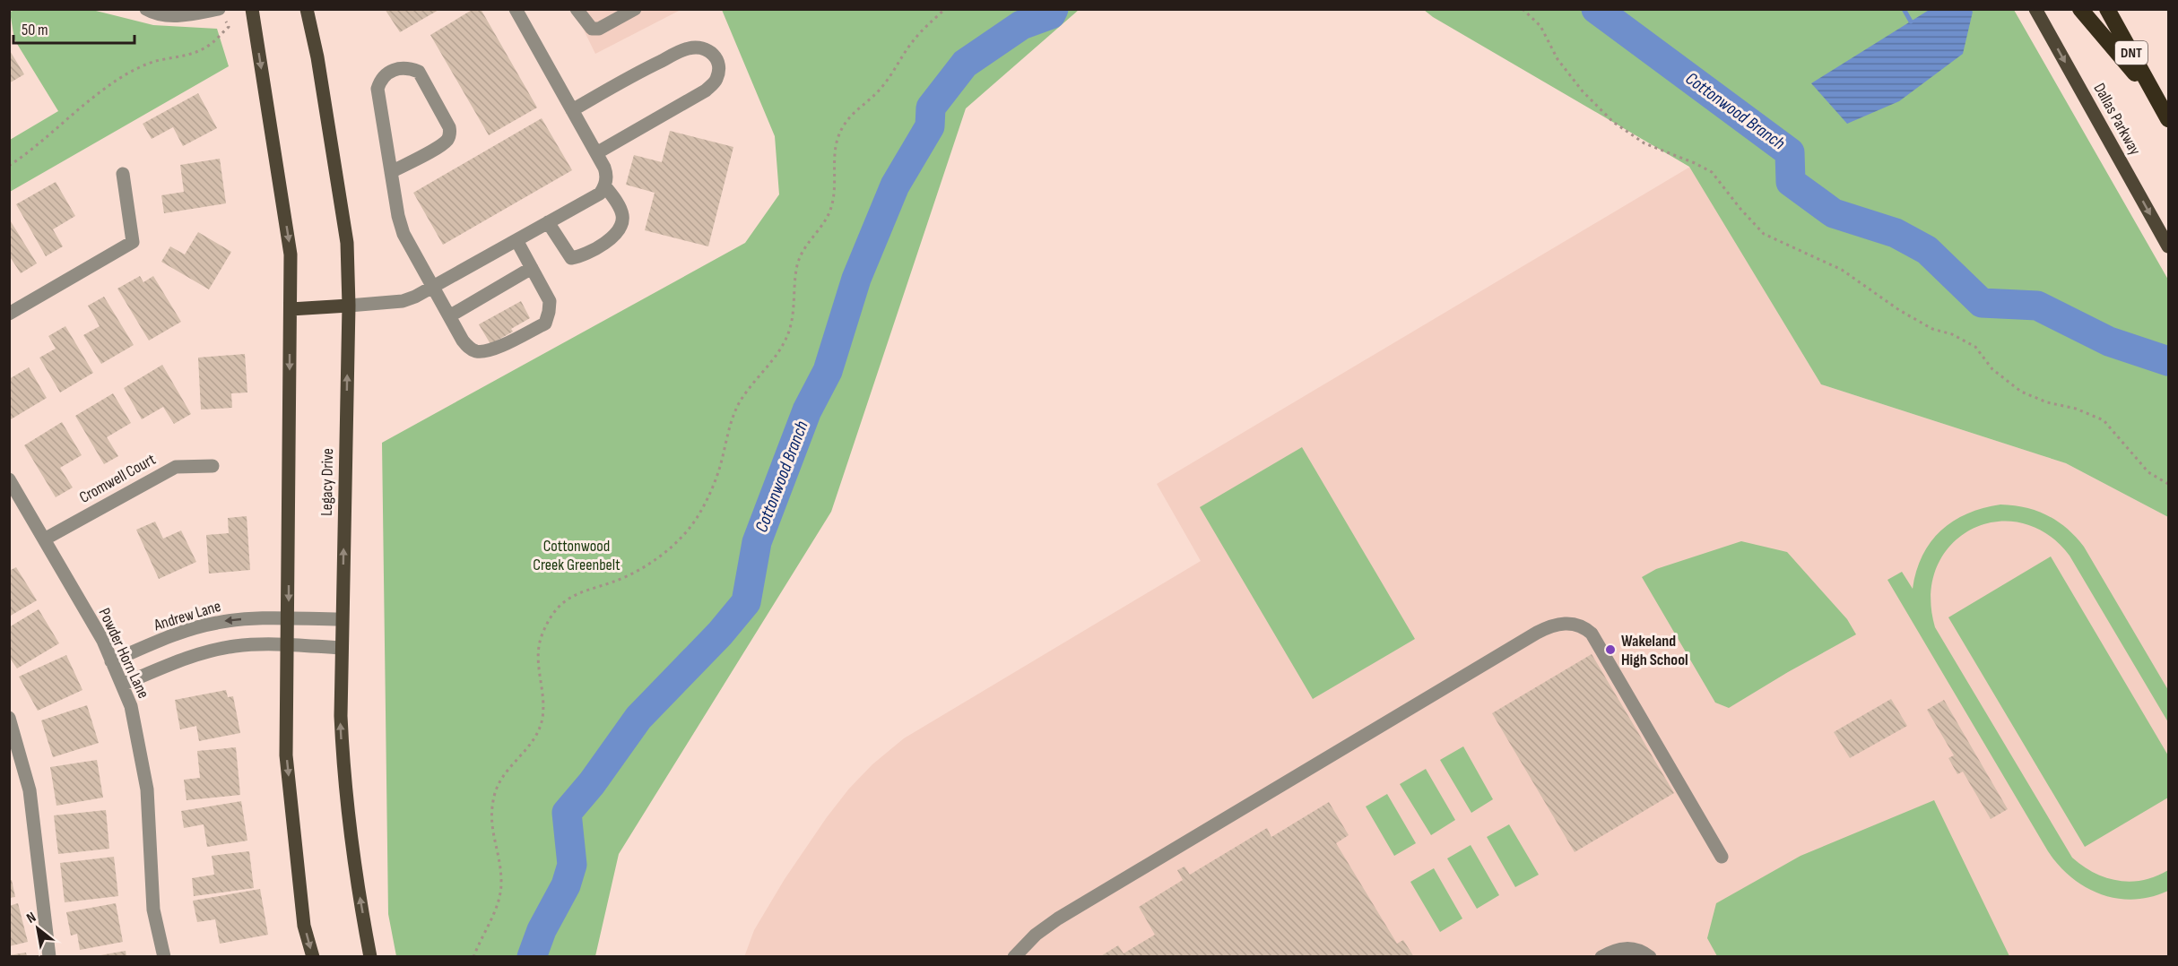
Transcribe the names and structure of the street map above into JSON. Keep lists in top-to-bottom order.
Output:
{
  "streets": {
    "highway": ["DNT"],
    "main road": ["Dallas Parkway", "Legacy Drive"],
    "street": ["Cromwell Court", "Andrew Lane", "Powder Horn Lane"]
  },
  "crossings": [
    ["Cromwell Court", "Powder Horn Lane"],
    ["Legacy Drive", "Andrew Lane"],
    ["Andrew Lane", "Powder Horn Lane"]
  ],
  "one_way": ["Dallas Parkway"],
  "water": ["Cottonwood Branch"],
  "parks": ["Cottonwood Creek Greenbelt"],
  "places": ["Wakeland High School"],
  "scale_bar": "50 m",
  "north": "top left"
}
